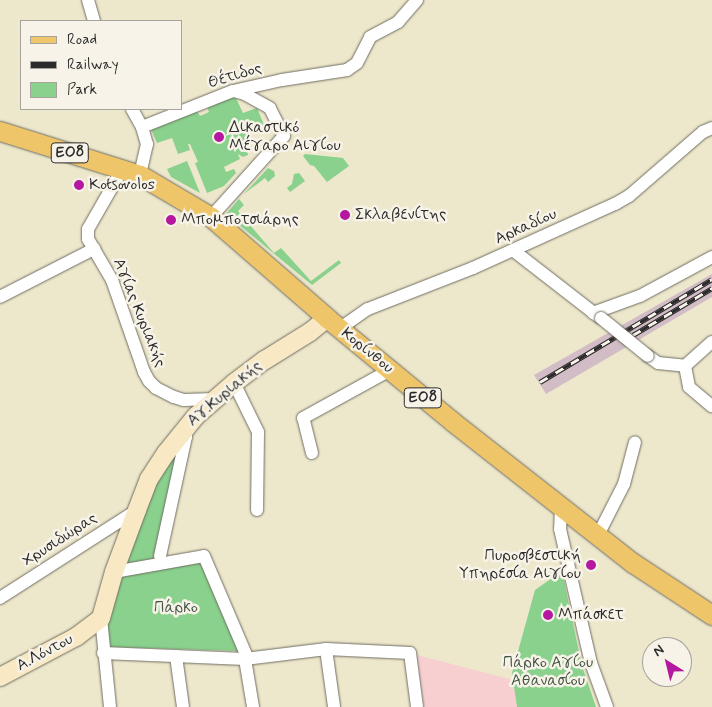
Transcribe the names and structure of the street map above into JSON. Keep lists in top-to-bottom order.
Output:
{
  "streets": {
    "main road": [
      "ΕΟ8",
      "Κορίνθου",
      "Αγ.Κυριακής",
      "Α.Λόντου"
    ],
    "street": [
      "Θέτιδος",
      "Αρκαδίου",
      "Αγίας Κυριακής",
      "Χρυσιδώρας"
    ]
  },
  "crossings": [
    ["Θέτιδος", "Αγίας Κυριακής"],
    ["Αρκαδίου", "Κορίνθου"],
    ["Αρκαδίου", "Αγ.Κυριακής"],
    ["Αγίας Κυριακής", "Κορίνθου"],
    ["Αγίας Κυριακής", "Αγ.Κυριακής"],
    ["Κορίνθου", "Αγ.Κυριακής"],
    ["Αγ.Κυριακής", "Χρυσιδώρας"],
    ["Αγ.Κυριακής", "Α.Λόντου"]
  ],
  "parks": ["Πάρκο", "Πάρκο Αγίου Αθανασίου"],
  "places": [
    "Δικαστικό Μέγαρο Αιγίου",
    "Kotsovolos",
    "Σκλαβενίτης",
    "Μπομποτσιάρης",
    "Πυροσβεστική Υπηρεσία Αιγίου",
    "Μπάσκετ"
  ],
  "legend": ["Road", "Railway", "Park"],
  "north": "top left"
}
